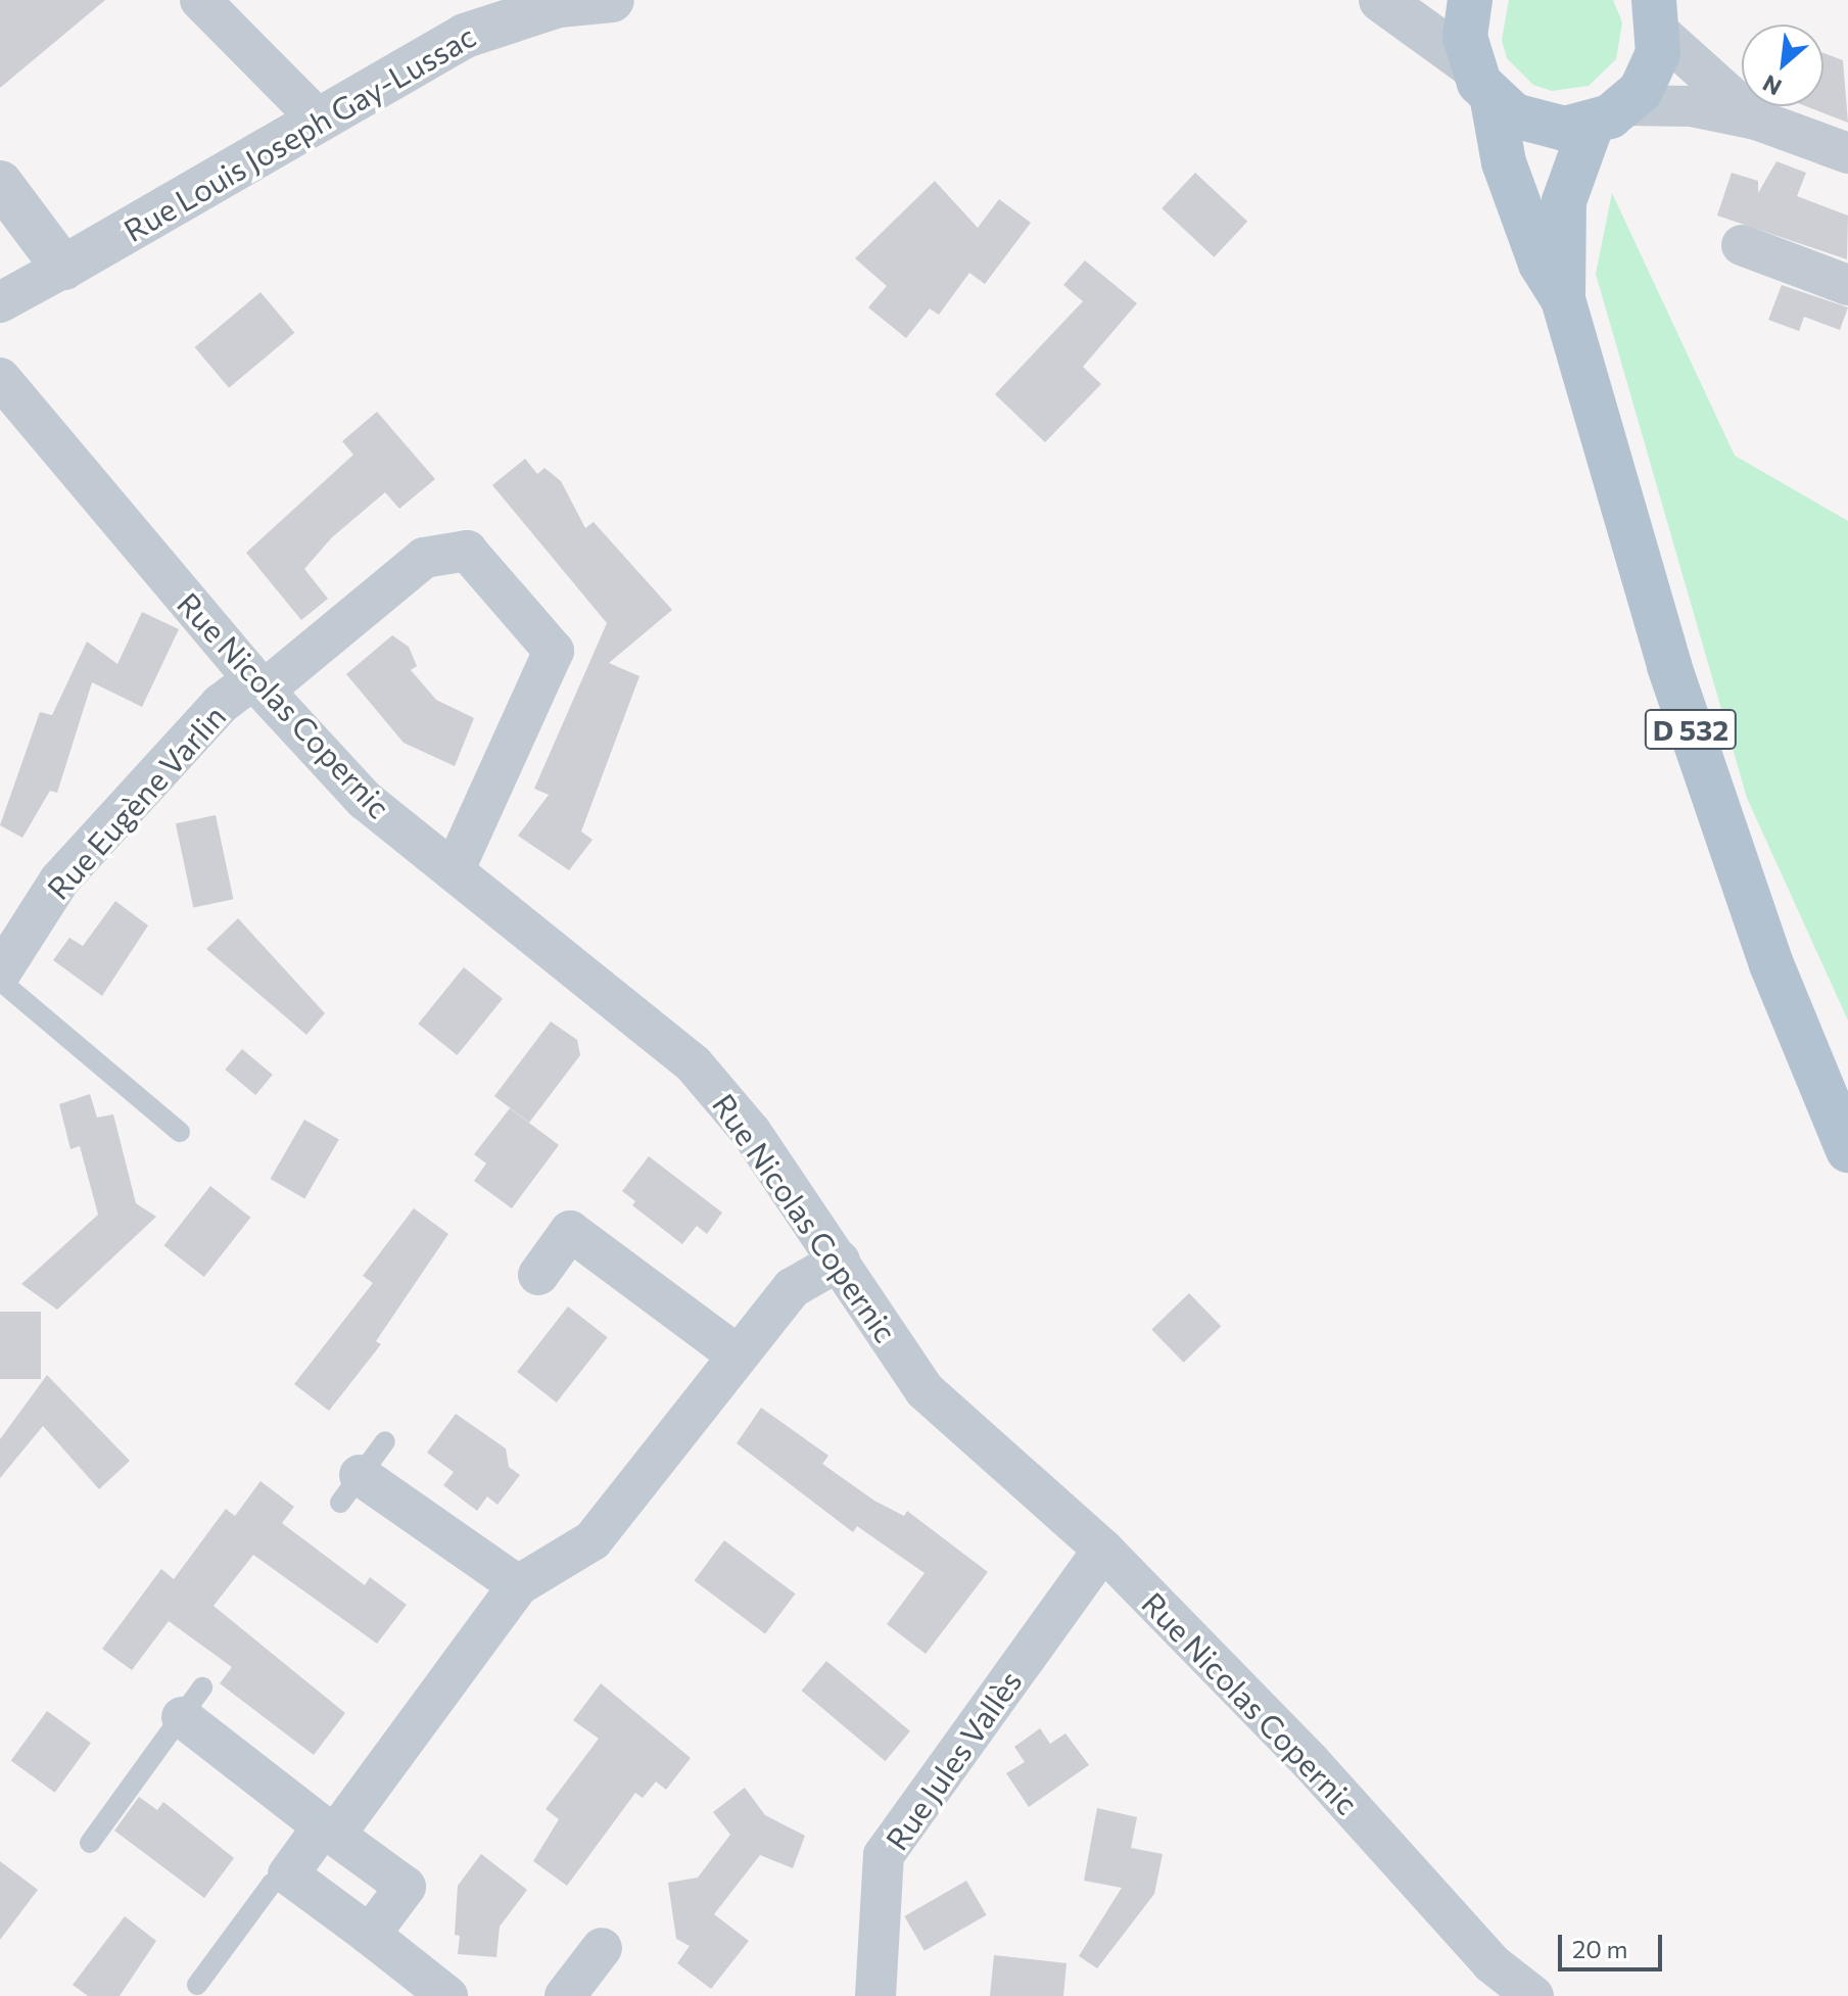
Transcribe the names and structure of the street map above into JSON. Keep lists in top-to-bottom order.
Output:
{
  "streets": {
    "main road": ["D 532"],
    "street": [
      "Rue Louis Joseph Gay-Lussac",
      "Rue Nicolas Copernic",
      "Rue Eugène Varlin",
      "Rue Jules Vallès"
    ]
  },
  "crossings": [
    ["Rue Nicolas Copernic", "Rue Eugène Varlin"],
    ["Rue Nicolas Copernic", "Rue Jules Vallès"]
  ],
  "scale_bar": "20 m",
  "north": "bottom left"
}
